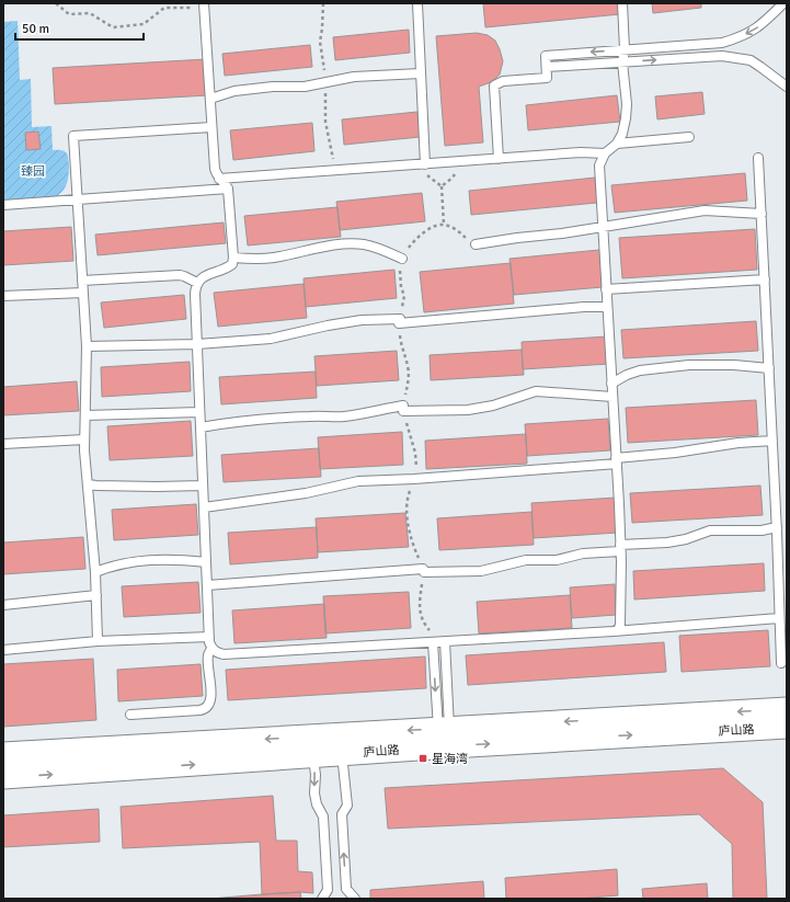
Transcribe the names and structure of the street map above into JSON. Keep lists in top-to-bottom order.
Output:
{
  "streets": {
    "street": ["庐山路"]
  },
  "parks": ["臻园"],
  "places": {
    "transit": ["星海湾"]
  },
  "scale_bar": "50 m"
}
